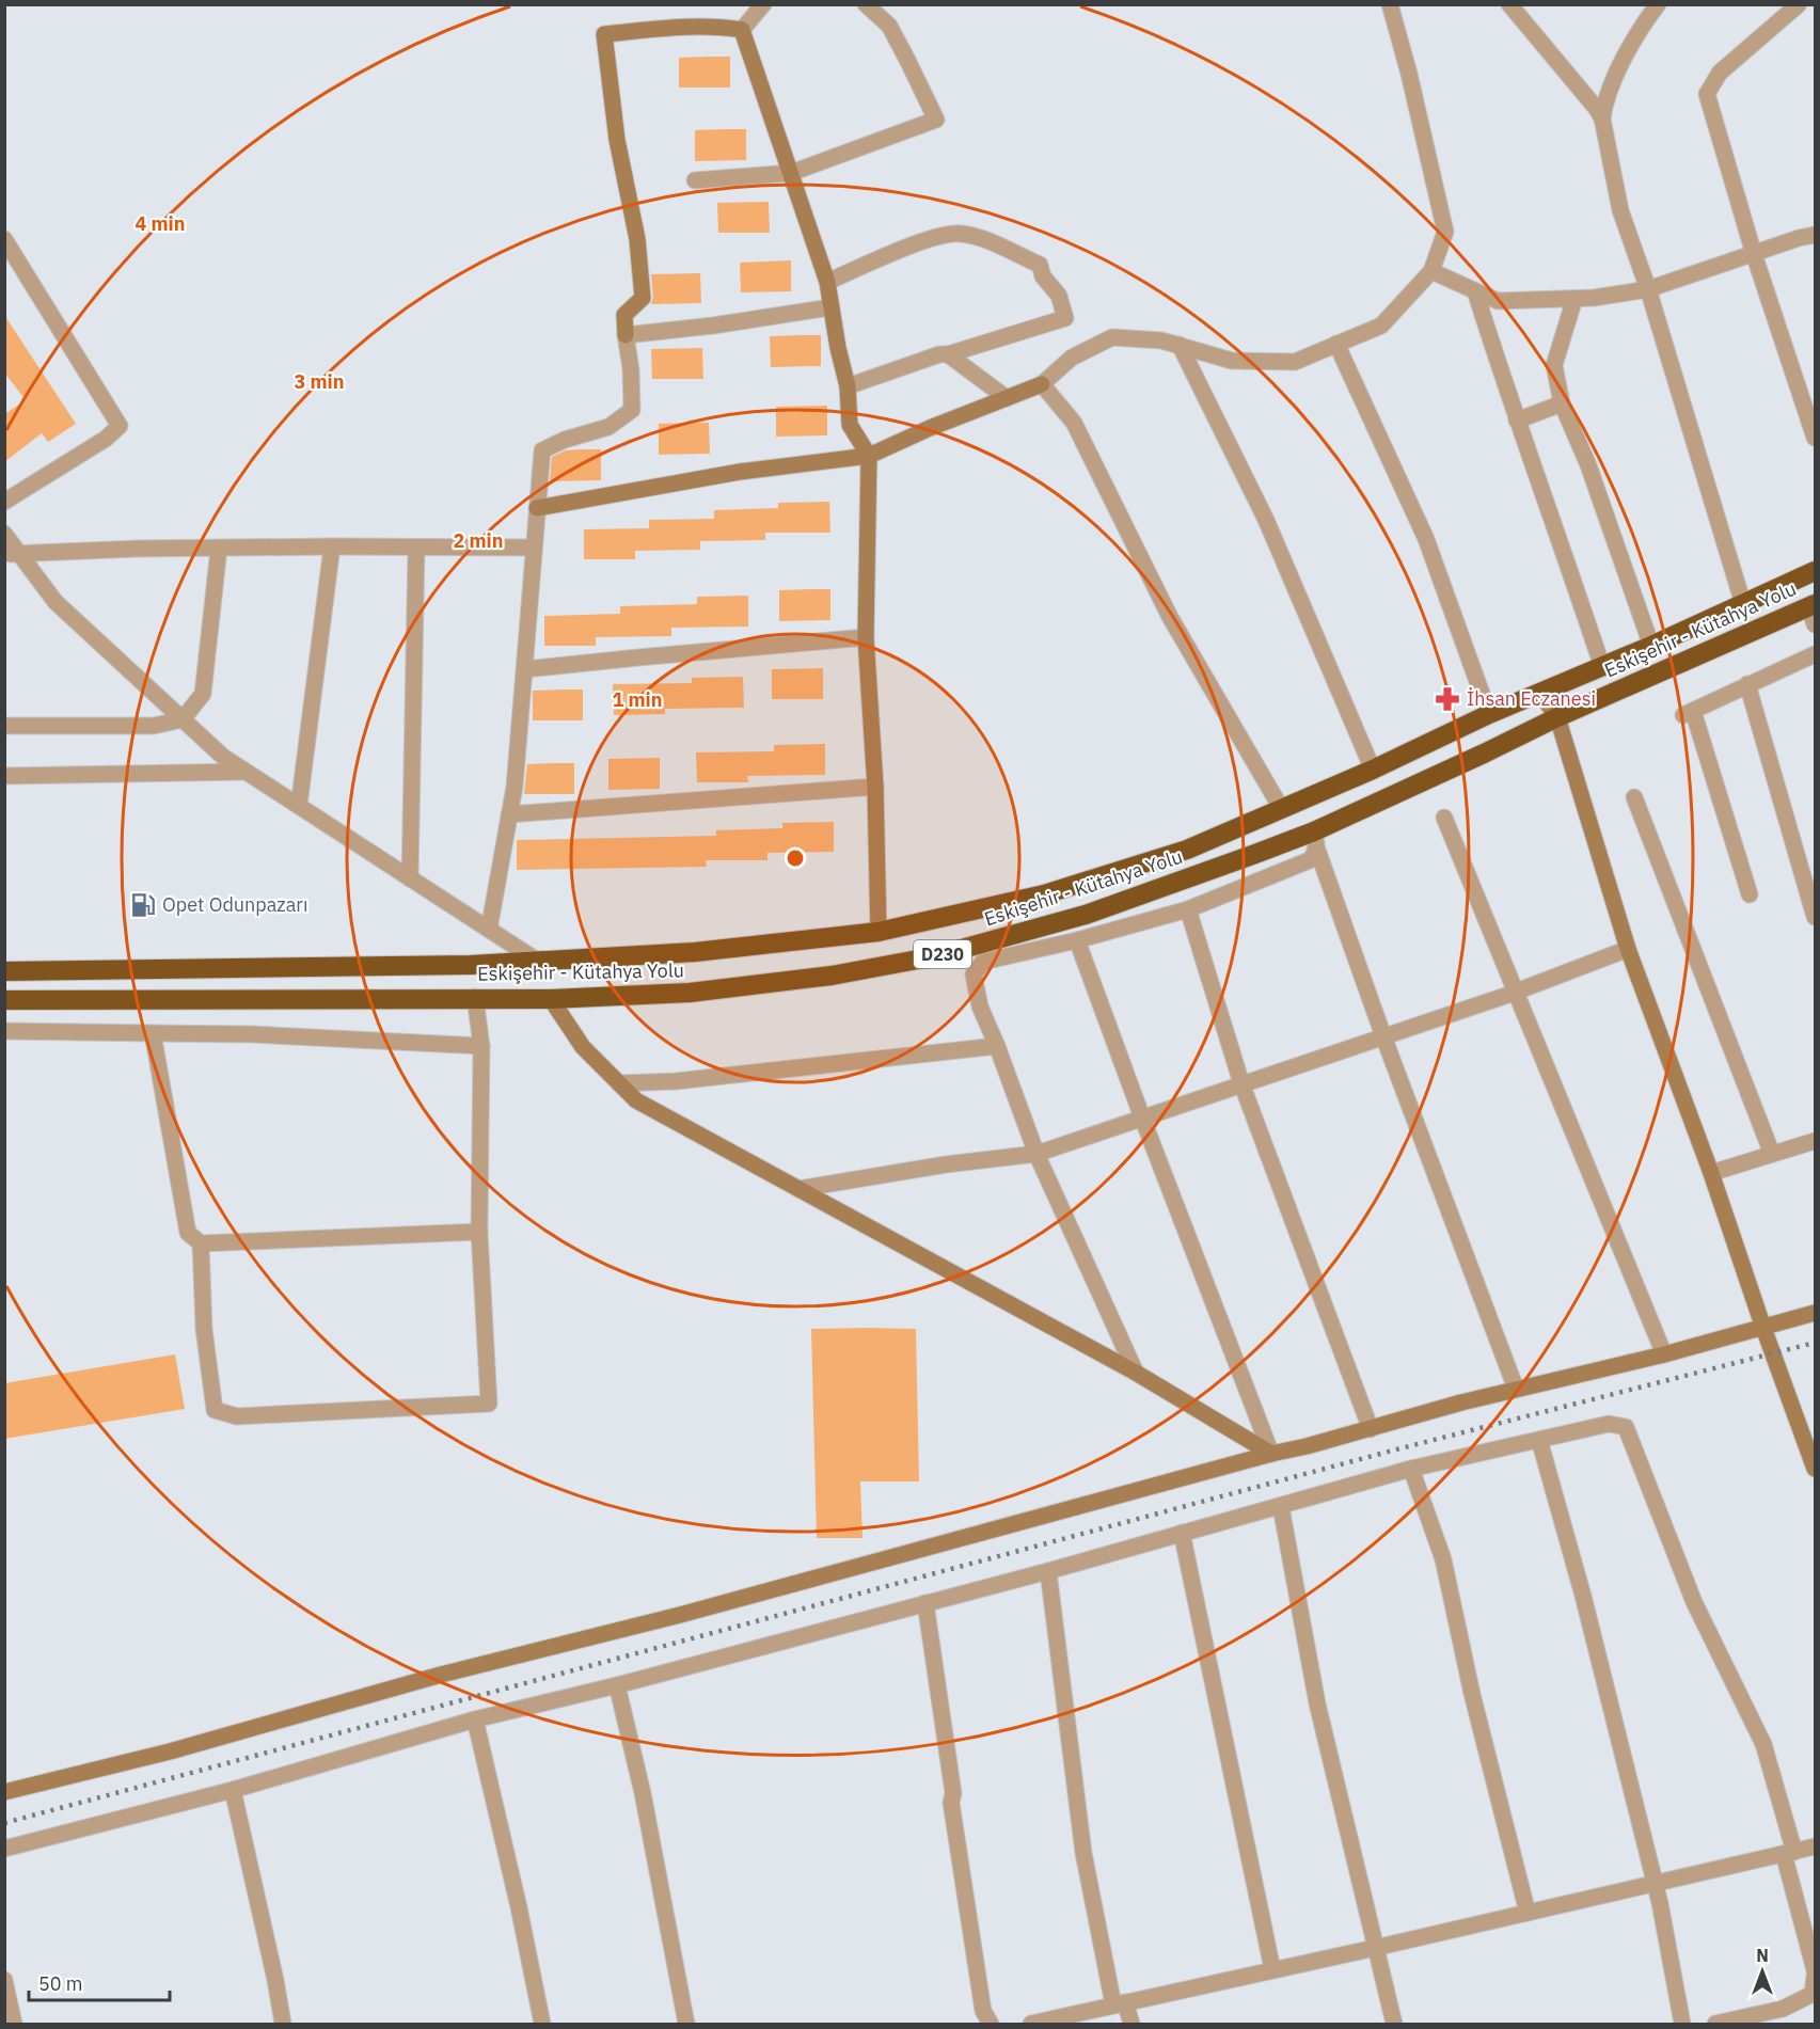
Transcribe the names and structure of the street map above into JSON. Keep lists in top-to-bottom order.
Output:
{
  "streets": {
    "highway": ["Eskişehir - Kütahya Yolu", "D230"]
  },
  "places": {
    "pharmacy": ["İhsan Eczanesi"],
    "fuel station": ["Opet Odunpazarı"]
  },
  "scale_bar": "50 m",
  "north": "top",
  "rings": [
    "4 min",
    "3 min",
    "2 min",
    "1 min"
  ]
}
